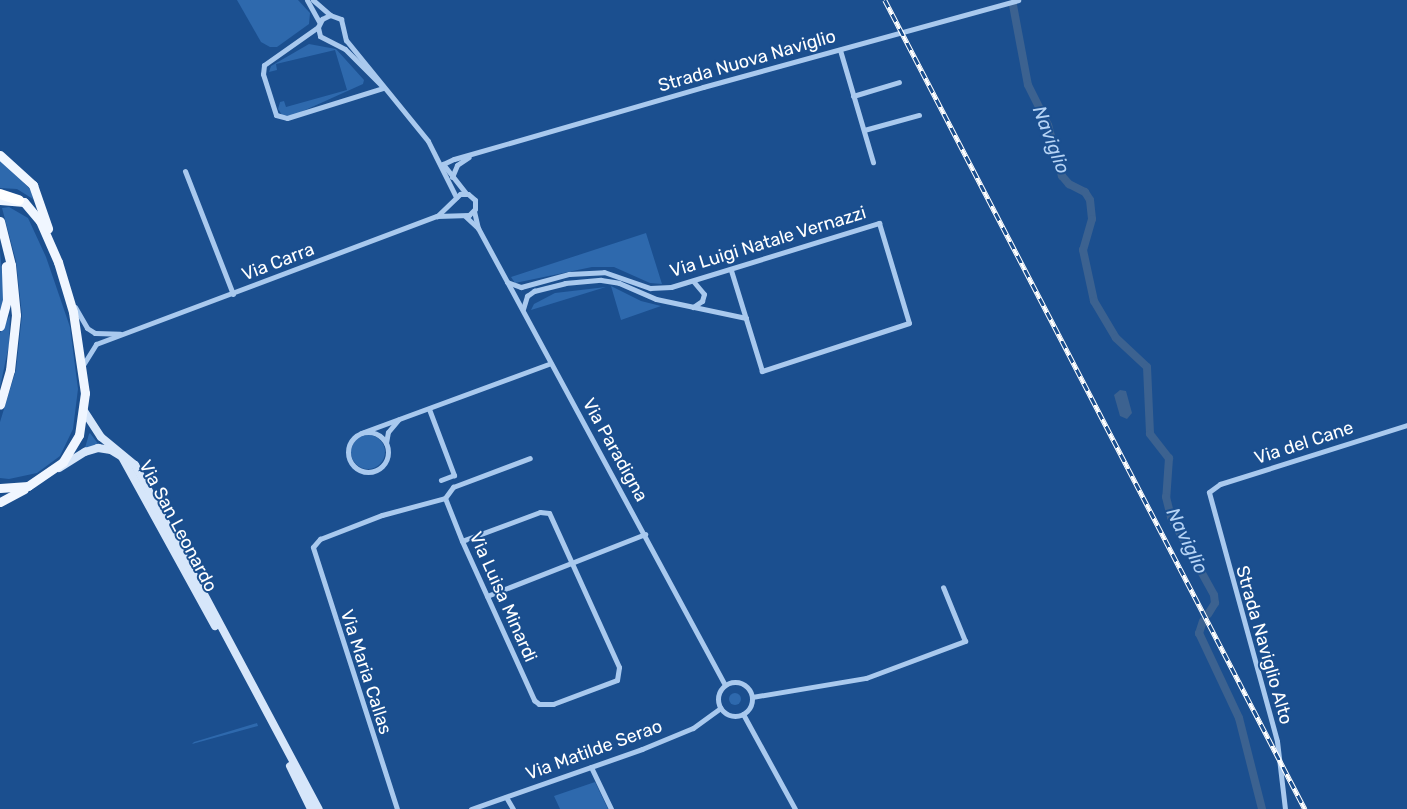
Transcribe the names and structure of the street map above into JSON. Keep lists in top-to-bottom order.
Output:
{
  "streets": {
    "main road": ["Via San Leonardo"],
    "street": [
      "Strada Nuova Naviglio",
      "Via Luigi Natale Vernazzi",
      "Via Carra",
      "Via del Cane",
      "Via Paradigna",
      "Via Luisa Minardi",
      "Strada Naviglio Alto",
      "Via Maria Callas",
      "Via Matilde Serao"
    ]
  },
  "crossings": [
    ["Via Luigi Natale Vernazzi", "Via Paradigna"],
    ["Via del Cane", "Strada Naviglio Alto"],
    ["Via Paradigna", "Via Matilde Serao"],
    ["Via Luisa Minardi", "Via Maria Callas"]
  ],
  "water": ["Naviglio"]
}
